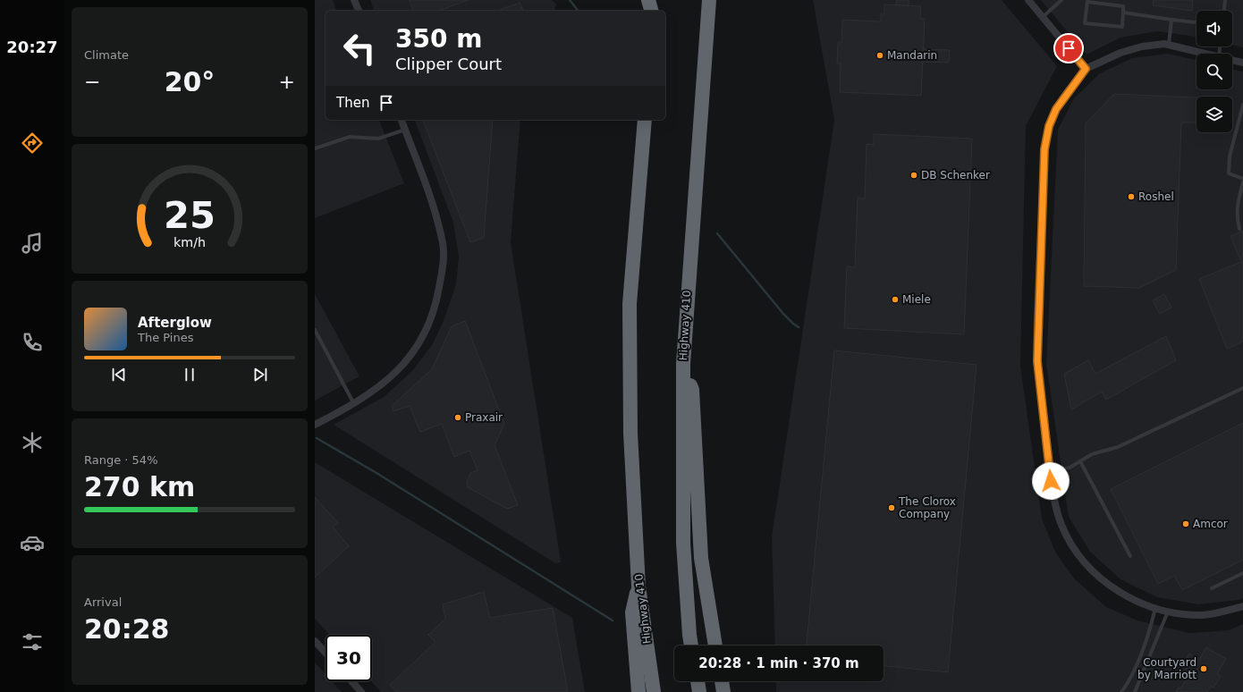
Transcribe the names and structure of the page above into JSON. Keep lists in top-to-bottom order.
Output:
{
  "streets": {
    "highway": ["Highway 410"]
  },
  "places": [
    "Mandarin",
    "DB Schenker",
    "Roshel",
    "Miele",
    "Praxair",
    "The Clorox Company",
    "Amcor",
    "Courtyard by Marriott"
  ],
  "page": {
    "tabs": "20:27",
    "tile": [
      "Climate",
      ["Range · 54%", "270 km"],
      ["Arrival", "20:28"]
    ],
    "turn": ["350 m", "Clipper Court"],
    "heat": ["−", "20°", "+"],
    "then": "Then",
    "song": ["Afterglow", "The Pines"],
    "limit": "30",
    "trip": "20:28 · 1 min · 370 m",
    "gauge": ["25", "km/h"]
  }
}
